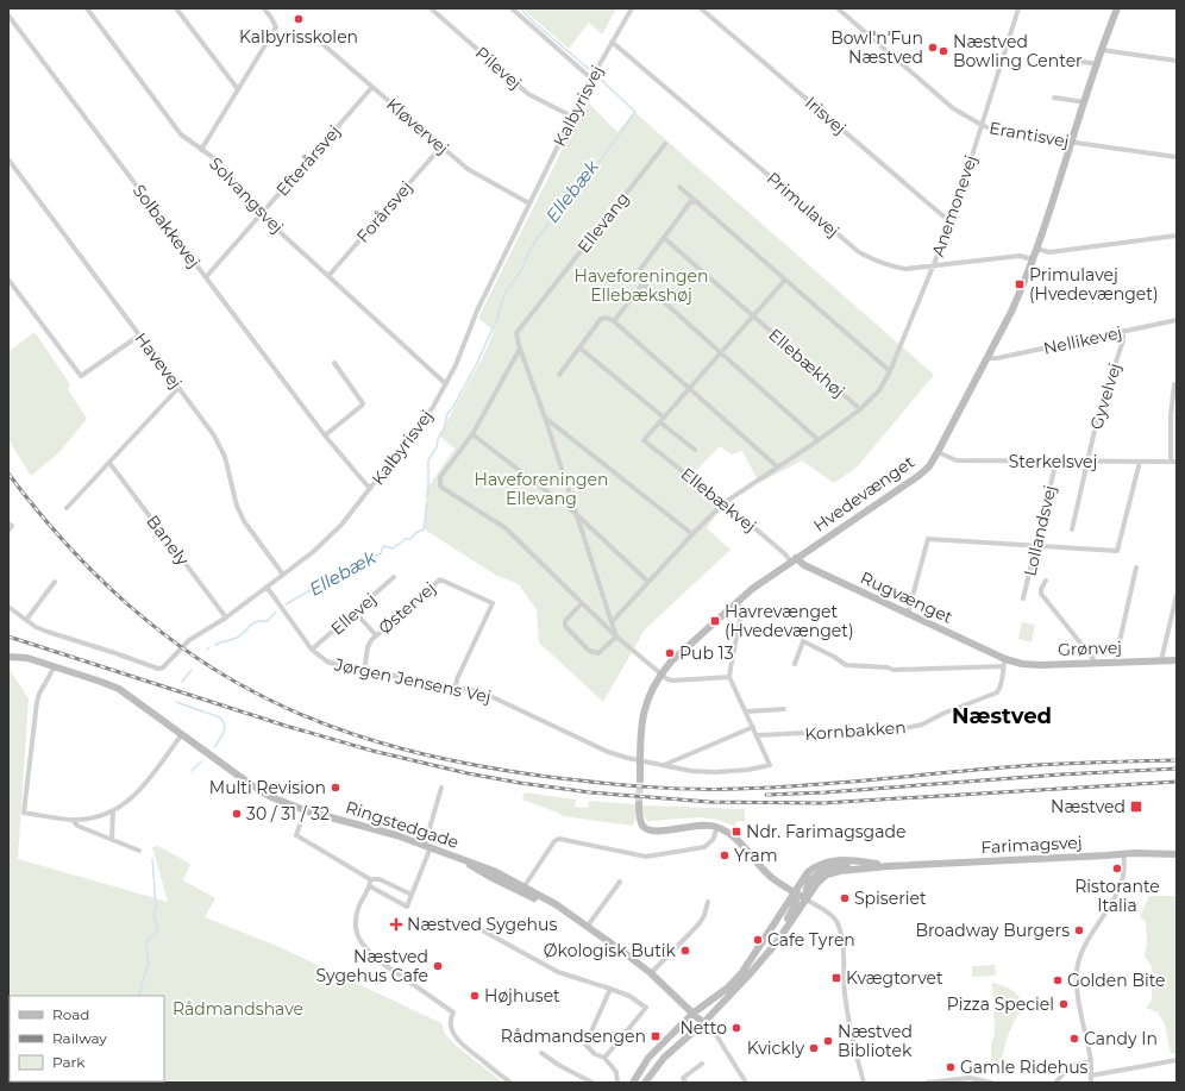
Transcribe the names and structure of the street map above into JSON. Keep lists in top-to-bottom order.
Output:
{
  "streets": {
    "street": [
      "Pilevej",
      "Kalbyrisvej",
      "Irisvej",
      "Kløvervej",
      "Erantisvej",
      "Efterårsvej",
      "Solvangsvej",
      "Primulavej",
      "Anemonevej",
      "Forårsvej",
      "Ellevang",
      "Solbakkevej",
      "Nellikevej",
      "Havevej",
      "Ellebækhøj",
      "Gyvelvej",
      "Sterkelsvej",
      "Hvedevænget",
      "Ellebækvej",
      "Lollandsvej",
      "Banely",
      "Rugvænget",
      "Østervej",
      "Ellevej",
      "Grønvej",
      "Jørgen Jensens Vej",
      "Kornbakken",
      "Ringstedgade",
      "Farimagsvej"
    ]
  },
  "crossings": [
    ["Pilevej", "Kalbyrisvej"],
    ["Kalbyrisvej", "Kløvervej"],
    ["Kalbyrisvej", "Solvangsvej"],
    ["Kalbyrisvej", "Primulavej"],
    ["Kalbyrisvej", "Solbakkevej"],
    ["Kalbyrisvej", "Havevej"],
    ["Kalbyrisvej", "Banely"],
    ["Kalbyrisvej", "Jørgen Jensens Vej"],
    ["Irisvej", "Anemonevej"],
    ["Kløvervej", "Efterårsvej"],
    ["Kløvervej", "Forårsvej"],
    ["Erantisvej", "Anemonevej"],
    ["Erantisvej", "Hvedevænget"],
    ["Efterårsvej", "Solvangsvej"],
    ["Efterårsvej", "Solbakkevej"],
    ["Solvangsvej", "Forårsvej"],
    ["Primulavej", "Anemonevej"],
    ["Primulavej", "Hvedevænget"],
    ["Anemonevej", "Ellebækhøj"],
    ["Ellevang", "Hvedevænget"],
    ["Nellikevej", "Gyvelvej"],
    ["Nellikevej", "Hvedevænget"],
    ["Ellebækhøj", "Ellebækvej"],
    ["Gyvelvej", "Sterkelsvej"],
    ["Sterkelsvej", "Hvedevænget"],
    ["Sterkelsvej", "Lollandsvej"],
    ["Hvedevænget", "Ellebækvej"],
    ["Hvedevænget", "Rugvænget"],
    ["Hvedevænget", "Jørgen Jensens Vej"],
    ["Ellebækvej", "Rugvænget"],
    ["Rugvænget", "Grønvej"],
    ["Rugvænget", "Kornbakken"],
    ["Østervej", "Jørgen Jensens Vej"],
    ["Ellevej", "Jørgen Jensens Vej"],
    ["Grønvej", "Kornbakken"],
    ["Jørgen Jensens Vej", "Kornbakken"],
    ["Ringstedgade", "Farimagsvej"]
  ],
  "districts": ["Næstved"],
  "water": ["Ellebæk"],
  "parks": ["Haveforeningen Ellebækshøj", "Haveforeningen Ellevang", "Rådmandshave"],
  "places": {
    "other": [
      "Kalbyrisskolen",
      "Bowl'n'Fun Næstved",
      "Næstved Bowling Center",
      "Pub 13",
      "Multi Revision",
      "30 / 31 / 32",
      "Yram",
      "Ristorante Italia",
      "Spiseriet",
      "Broadway Burgers",
      "Cafe Tyren",
      "Økologisk Butik",
      "Næstved Sygehus Cafe",
      "Golden Bite",
      "Højhuset",
      "Pizza Speciel",
      "Netto",
      "Candy In",
      "Næstved Bibliotek",
      "Kvickly",
      "Gamle Ridehus"
    ],
    "transit": [
      "Primulavej (Hvedevænget)",
      "Havrevænget (Hvedevænget)",
      "Næstved",
      "Ndr. Farimagsgade",
      "Kvægtorvet",
      "Rådmandsengen"
    ],
    "health": ["Næstved Sygehus"]
  },
  "legend": ["Road", "Railway", "Park"]
}
